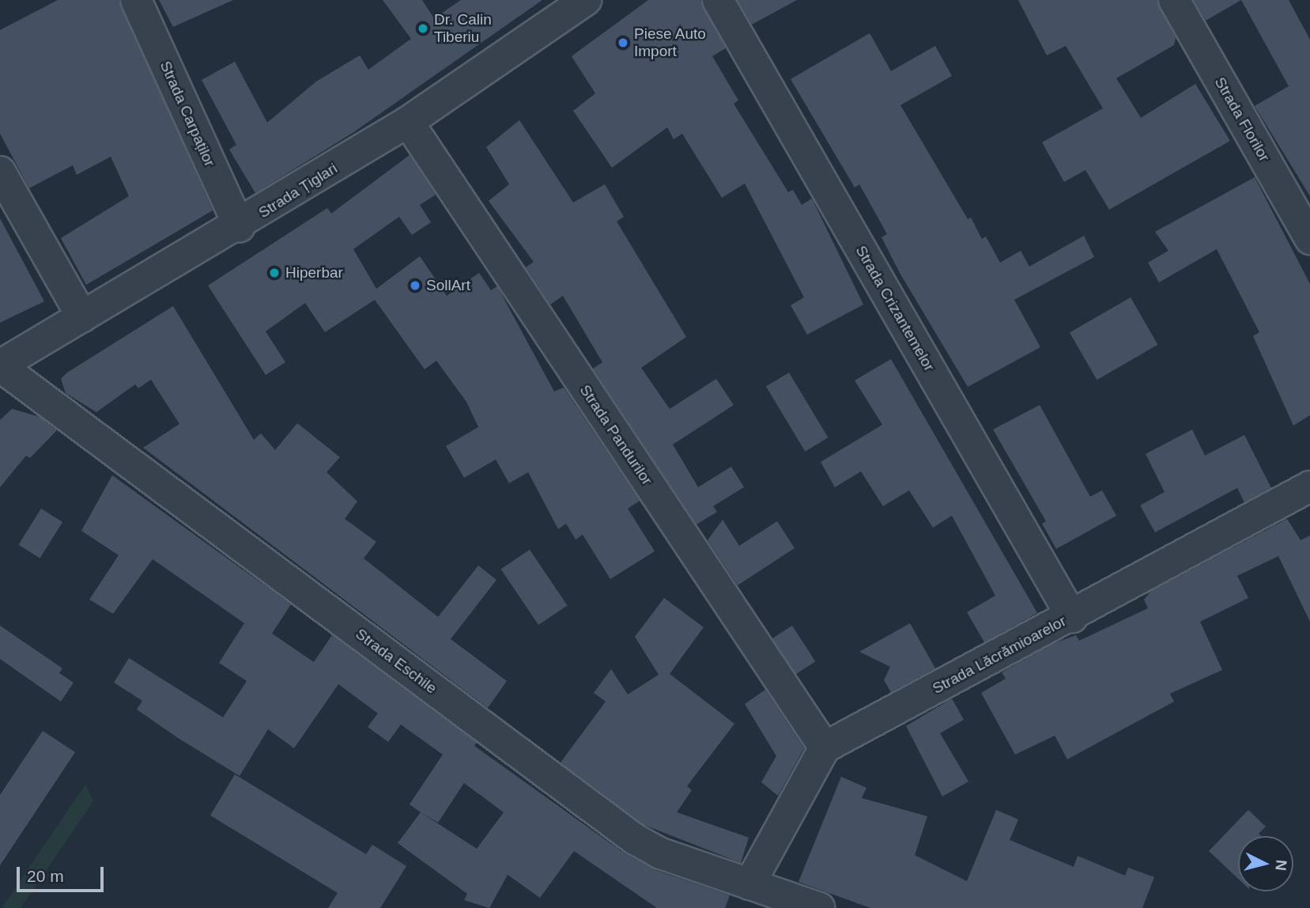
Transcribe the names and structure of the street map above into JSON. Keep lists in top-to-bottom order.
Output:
{
  "streets": {
    "street": [
      "Strada Carpaților",
      "Strada Florilor",
      "Strada Țiglari",
      "Strada Crizantemelor",
      "Strada Pandurilor",
      "Strada Lăcrămioarelor",
      "Strada Eschile"
    ]
  },
  "crossings": [
    ["Strada Carpaților", "Strada Țiglari"],
    ["Strada Țiglari", "Strada Pandurilor"],
    ["Strada Țiglari", "Strada Eschile"],
    ["Strada Crizantemelor", "Strada Lăcrămioarelor"],
    ["Strada Pandurilor", "Strada Lăcrămioarelor"]
  ],
  "places": [
    "Dr. Calin Tiberiu",
    "Piese Auto Import",
    "Hiperbar",
    "SollArt"
  ],
  "scale_bar": "20 m",
  "north": "right"
}
